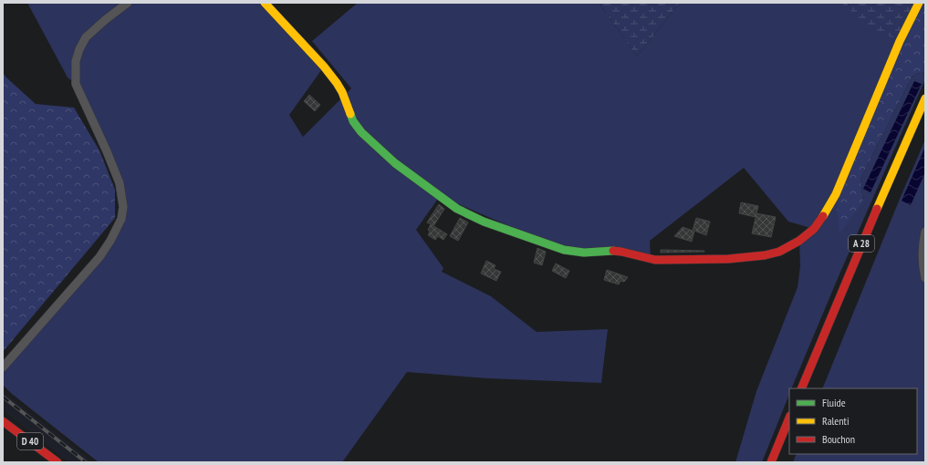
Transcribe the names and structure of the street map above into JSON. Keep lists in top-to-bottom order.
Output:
{
  "streets": {
    "main road": ["A 28", "D 40"]
  },
  "legend": ["Fluide", "Ralenti", "Bouchon"]
}
